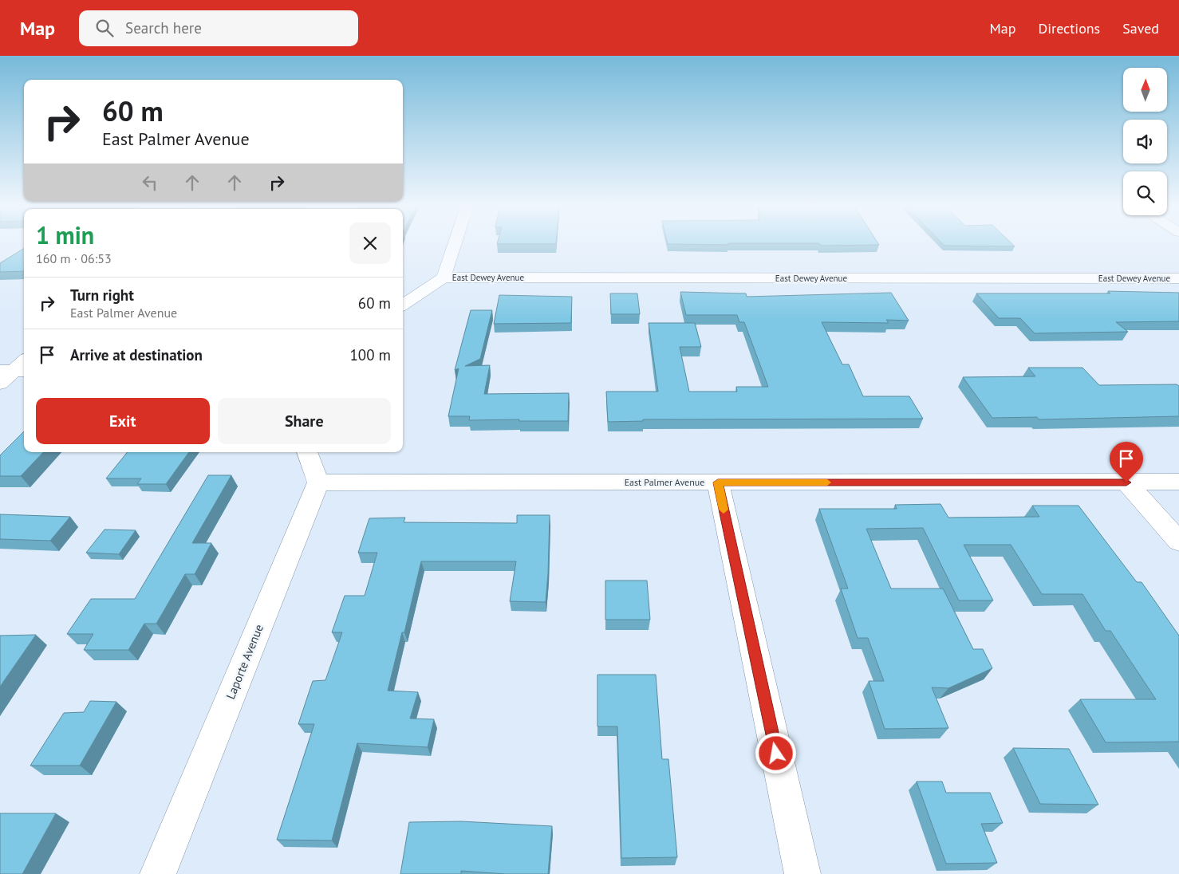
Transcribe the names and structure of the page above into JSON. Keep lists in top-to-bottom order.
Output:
{
  "streets": {
    "street": ["East Dewey Avenue", "East Palmer Avenue", "Laporte Avenue"]
  },
  "crossings": [
    ["East Palmer Avenue", "Laporte Avenue"]
  ],
  "north": "top",
  "page": {
    "header": "Map",
    "search": "Search here",
    "nav": ["Map", "Directions", "Saved"],
    "turn": ["60 m", "East Palmer Avenue"],
    "heading": ["1 min", "160 m · 06:53"],
    "list": [
      {
        "name": "Turn right",
        "note": "East Palmer Avenue",
        "value": "60 m"
      },
      {
        "name": "Arrive at destination",
        "value": "100 m"
      }
    ],
    "buttons": ["Exit", "Share"]
  }
}
